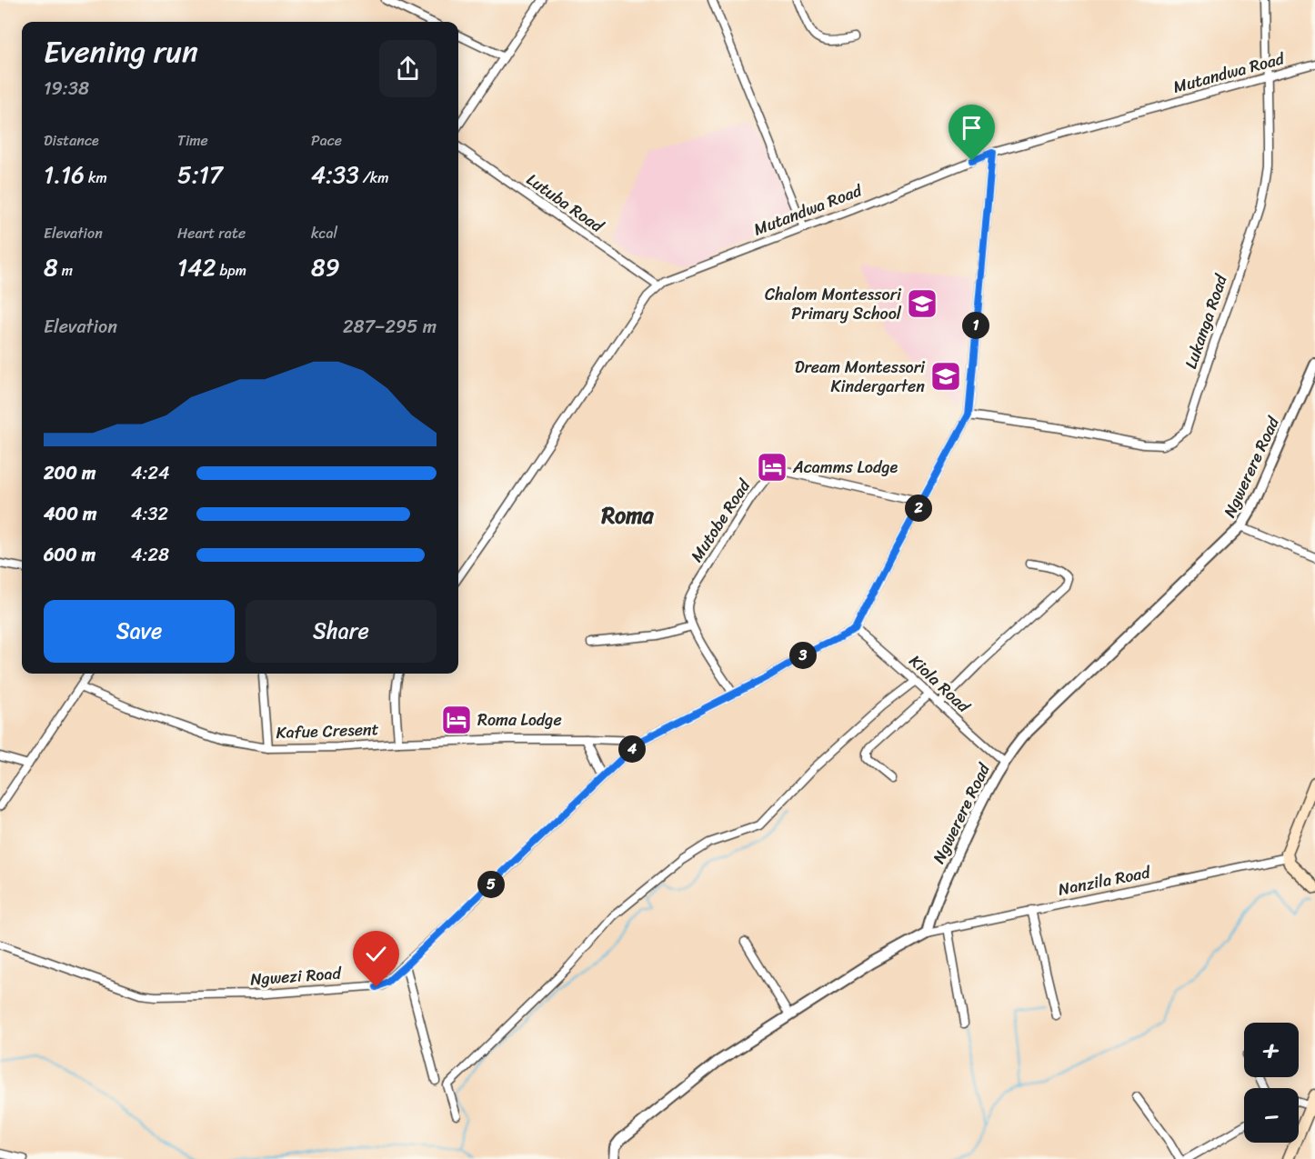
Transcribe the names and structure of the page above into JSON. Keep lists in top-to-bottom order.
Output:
{
  "streets": {
    "street": [
      "Mutandwa Road",
      "Lutuba Road",
      "Lukanga Road",
      "Ngwerere Road",
      "Mutobe Road",
      "Kiola Road",
      "Kafue Cresent",
      "Nanzila Road",
      "Ngwezi Road"
    ]
  },
  "crossings": [
    ["Mutandwa Road", "Lutuba Road"],
    ["Mutandwa Road", "Lukanga Road"],
    ["Ngwerere Road", "Kiola Road"],
    ["Ngwerere Road", "Nanzila Road"],
    ["Mutobe Road", "Ngwezi Road"],
    ["Kiola Road", "Ngwezi Road"],
    ["Kafue Cresent", "Ngwezi Road"]
  ],
  "districts": ["Roma"],
  "places": {
    "school or university": ["Chalom Montessori Primary School", "Dream Montessori Kindergarten"],
    "hotel": ["Acamms Lodge", "Roma Lodge"]
  },
  "page": {
    "heading": ["Evening run", "19:38"],
    "stats": [
      ["Distance", "1.16 km"],
      ["Time", "5:17"],
      ["Pace", "4:33 /km"],
      ["Elevation", "8 m"],
      ["Heart rate", "142 bpm"],
      ["kcal", "89"]
    ],
    "chart": ["Elevation", "287–295 m"],
    "pins": [
      "1",
      "2",
      "3",
      "4",
      "5"
    ],
    "list": [
      {
        "name": "200 m",
        "note": "4:24"
      },
      {
        "name": "400 m",
        "note": "4:32"
      },
      {
        "name": "600 m",
        "note": "4:28"
      }
    ],
    "buttons": ["Save", "Share"],
    "map_buttons": ["+", "−"]
  }
}
